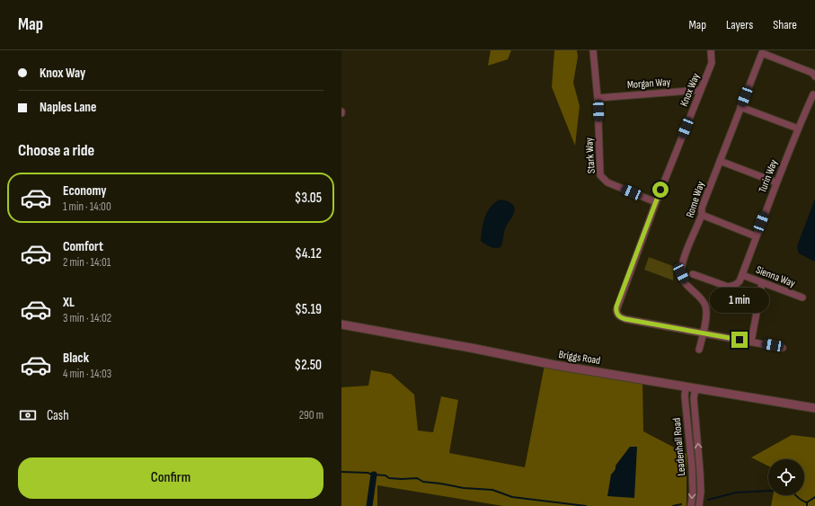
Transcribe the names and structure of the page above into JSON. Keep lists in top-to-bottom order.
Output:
{
  "streets": {
    "street": [
      "Morgan Way",
      "Knox Way",
      "Stark Way",
      "Turin Way",
      "Rome Way",
      "Sienna Way",
      "Briggs Road",
      "Leadenhall Road"
    ]
  },
  "crossings": [
    ["Morgan Way", "Knox Way"],
    ["Morgan Way", "Stark Way"],
    ["Knox Way", "Stark Way"],
    ["Knox Way", "Rome Way"],
    ["Turin Way", "Sienna Way"],
    ["Briggs Road", "Leadenhall Road"]
  ],
  "page": {
    "header": "Map",
    "nav": ["Map", "Layers", "Share"],
    "banner": ["Knox Way", "Naples Lane"],
    "heading": "Choose a ride",
    "list": [
      {
        "name": "Economy",
        "note": "1 min · 14:00",
        "value": "$3.05"
      },
      {
        "name": "Comfort",
        "note": "2 min · 14:01",
        "value": "$4.12"
      },
      {
        "name": "XL",
        "note": "3 min · 14:02",
        "value": "$5.19"
      },
      {
        "name": "Black",
        "note": "4 min · 14:03",
        "value": "$2.50"
      }
    ],
    "bubble": "1 min",
    "pay": ["Cash", "290 m"],
    "buttons": "Confirm"
  }
}
